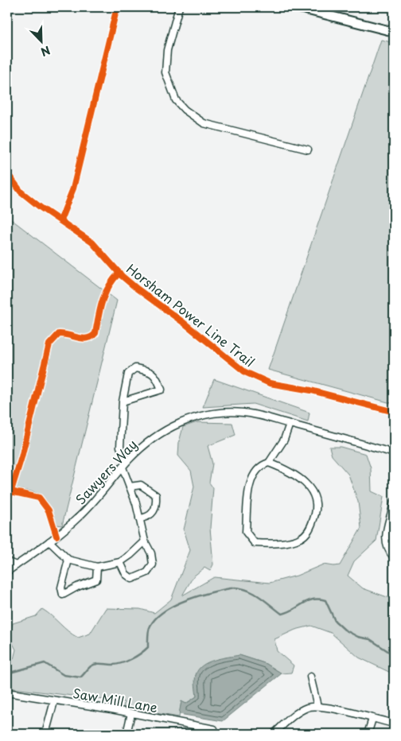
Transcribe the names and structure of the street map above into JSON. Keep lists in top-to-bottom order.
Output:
{
  "streets": {
    "street": ["Sawyers Way", "Saw Mill Lane"],
    "cycle path": ["Horsham Power Line Trail"]
  },
  "north": "bottom right"
}
